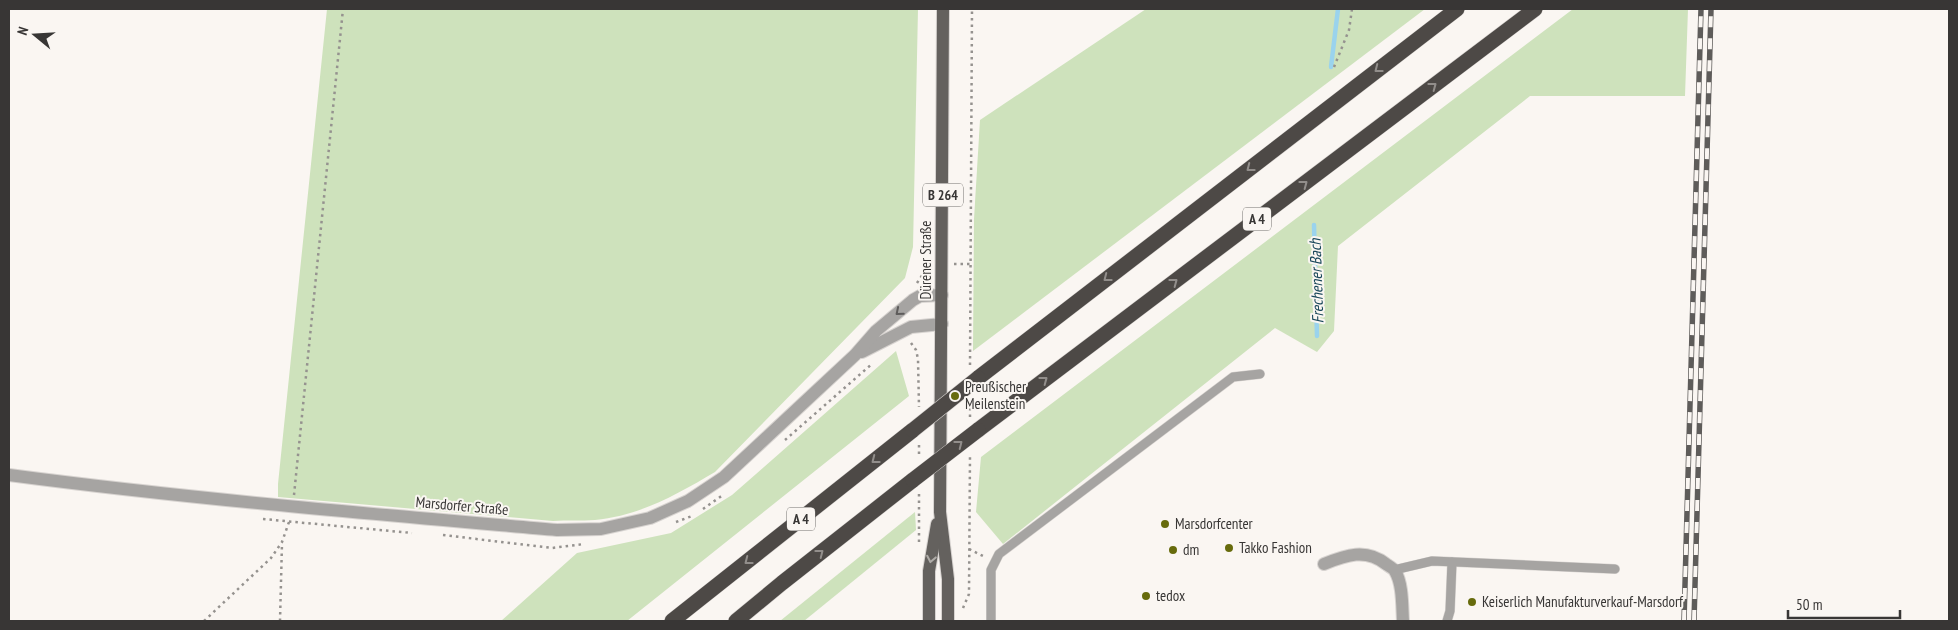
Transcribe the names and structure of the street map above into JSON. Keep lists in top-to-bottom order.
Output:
{
  "streets": {
    "highway": ["A 4"],
    "main road": ["B 264", "Dürener Straße"],
    "street": ["Marsdorfer Straße"]
  },
  "crossings": [
    ["Dürener Straße", "Marsdorfer Straße"]
  ],
  "water": ["Frechener Bach"],
  "places": [
    "Preußischer Meilenstein",
    "Marsdorfcenter",
    "Takko Fashion",
    "dm",
    "tedox",
    "Keiserlich Manufakturverkauf-Marsdorf"
  ],
  "scale_bar": "50 m",
  "north": "left"
}
